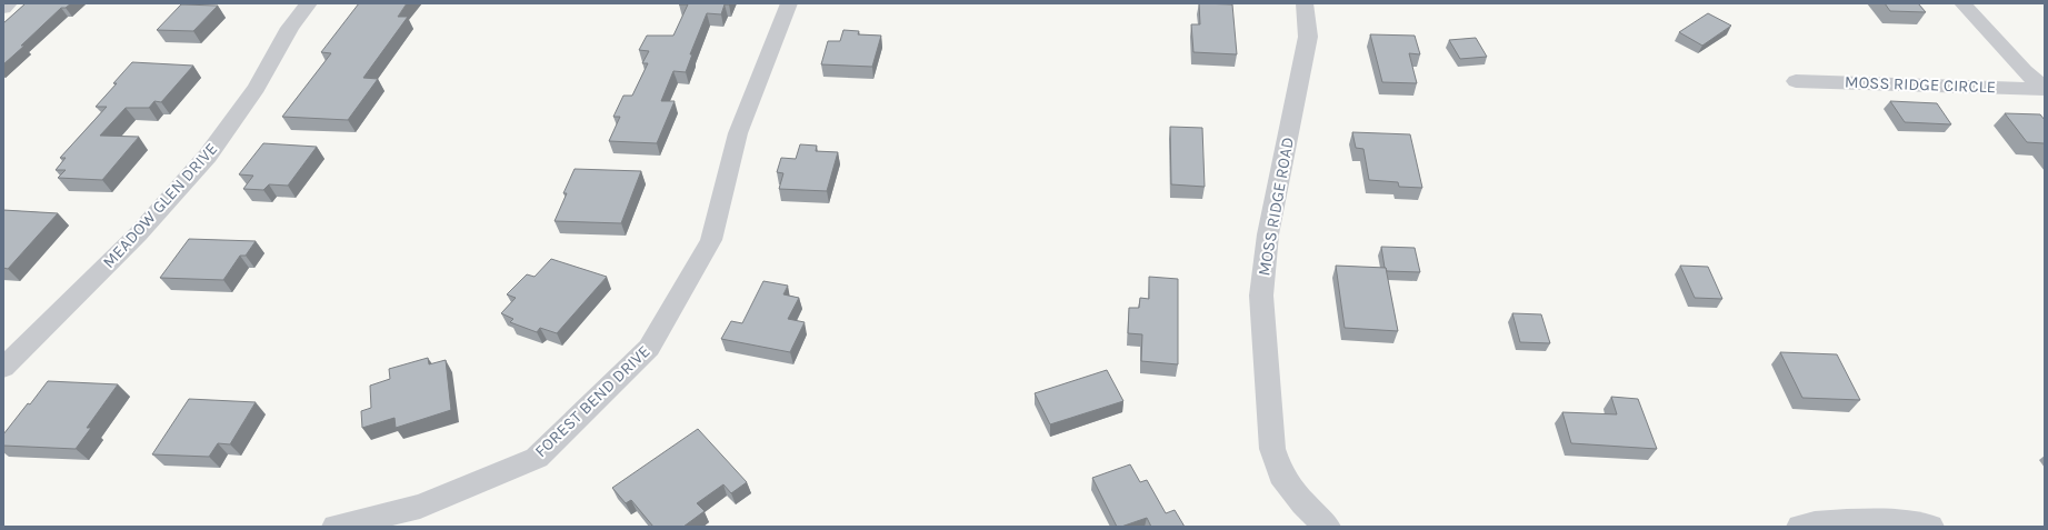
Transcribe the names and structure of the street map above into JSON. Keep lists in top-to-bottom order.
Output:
{
  "streets": {
    "street": [
      "MOSS RIDGE CIRCLE",
      "MEADOW GLEN DRIVE",
      "MOSS RIDGE ROAD",
      "FOREST BEND DRIVE"
    ]
  }
}
